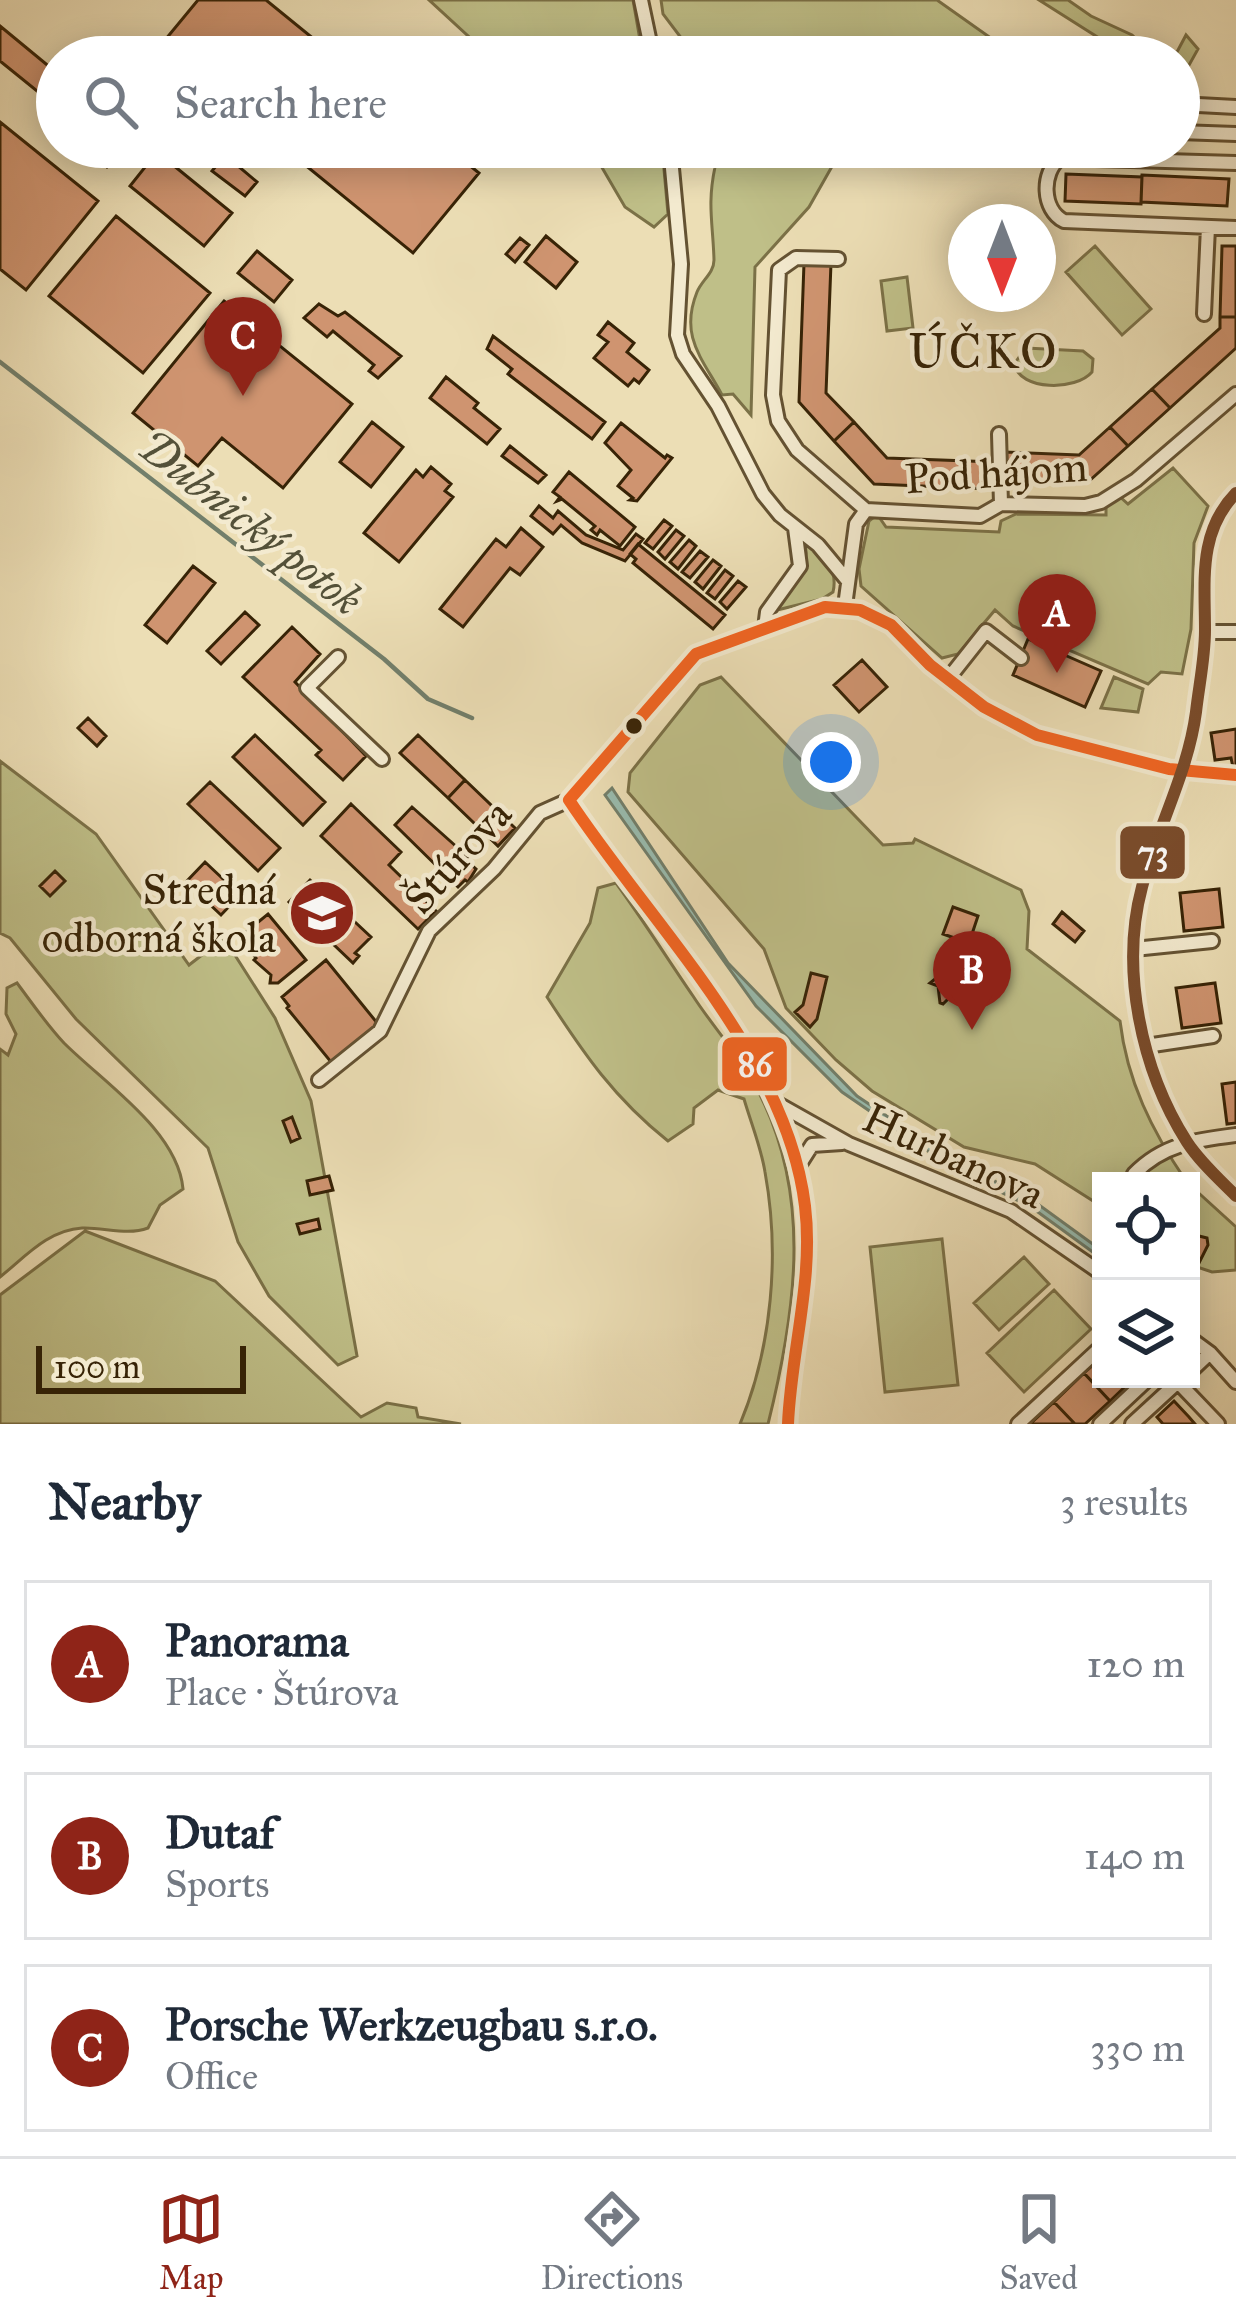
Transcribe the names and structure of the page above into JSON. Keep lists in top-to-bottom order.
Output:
{
  "streets": {
    "street": ["Pod hájom", "Štúrova", "Hurbanova"]
  },
  "crossings": [
    ["Pod hájom", "Štúrova"],
    ["Štúrova", "Hurbanova"]
  ],
  "districts": ["ÚČKO"],
  "water": ["Dubnický potok"],
  "places": {
    "school or university": ["Stredná odborná škola"]
  },
  "lines": ["transit line 73", "transit line 86"],
  "scale_bar": "100 m",
  "north": "bottom",
  "page": {
    "search": "Search here",
    "pins": ["C", "A", "B"],
    "scale": "100 m",
    "heading": ["Nearby", "3 results"],
    "list": [
      {
        "mark": "A",
        "name": "Panorama",
        "note": "Place · Štúrova",
        "value": "120 m"
      },
      {
        "mark": "B",
        "name": "Dutaf",
        "note": "Sports",
        "value": "140 m"
      },
      {
        "mark": "C",
        "name": "Porsche Werkzeugbau s.r.o.",
        "note": "Office",
        "value": "330 m"
      }
    ],
    "nav": ["Map", "Directions", "Saved"]
  }
}
